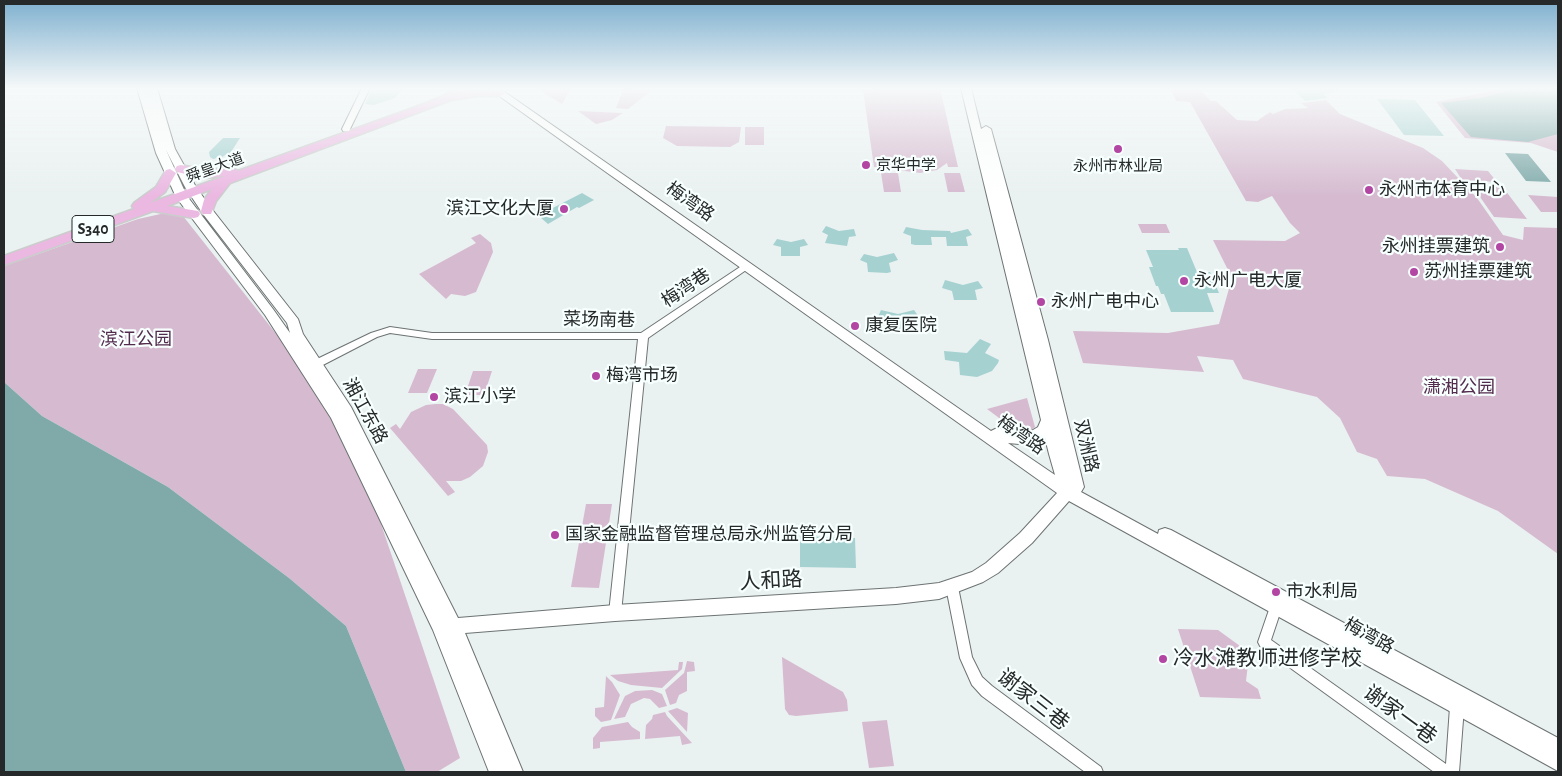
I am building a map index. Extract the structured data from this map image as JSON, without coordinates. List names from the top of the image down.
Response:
{
  "streets": {
    "main road": [
      "舜皇大道",
      "梅湾路",
      "S340",
      "湘江东路",
      "双洲路",
      "人和路"
    ],
    "street": [
      "梅湾巷",
      "菜场南巷",
      "谢家三巷",
      "谢家一巷"
    ]
  },
  "crossings": [
    ["舜皇大道", "湘江东路"],
    ["梅湾路", "梅湾巷"],
    ["梅湾路", "双洲路"],
    ["梅湾路", "人和路"],
    ["梅湾路", "谢家一巷"],
    ["梅湾巷", "菜场南巷"],
    ["菜场南巷", "湘江东路"],
    ["菜场南巷", "人和路"],
    ["湘江东路", "人和路"],
    ["双洲路", "人和路"],
    ["人和路", "谢家三巷"]
  ],
  "parks": ["滨江公园", "潇湘公园"],
  "places": [
    "永州市林业局",
    "京华中学",
    "永州市体育中心",
    "滨江文化大厦",
    "永州挂票建筑",
    "苏州挂票建筑",
    "永州广电大厦",
    "永州广电中心",
    "康复医院",
    "梅湾市场",
    "滨江小学",
    "国家金融监督管理总局永州监管分局",
    "市水利局",
    "冷水滩教师进修学校"
  ]
}
